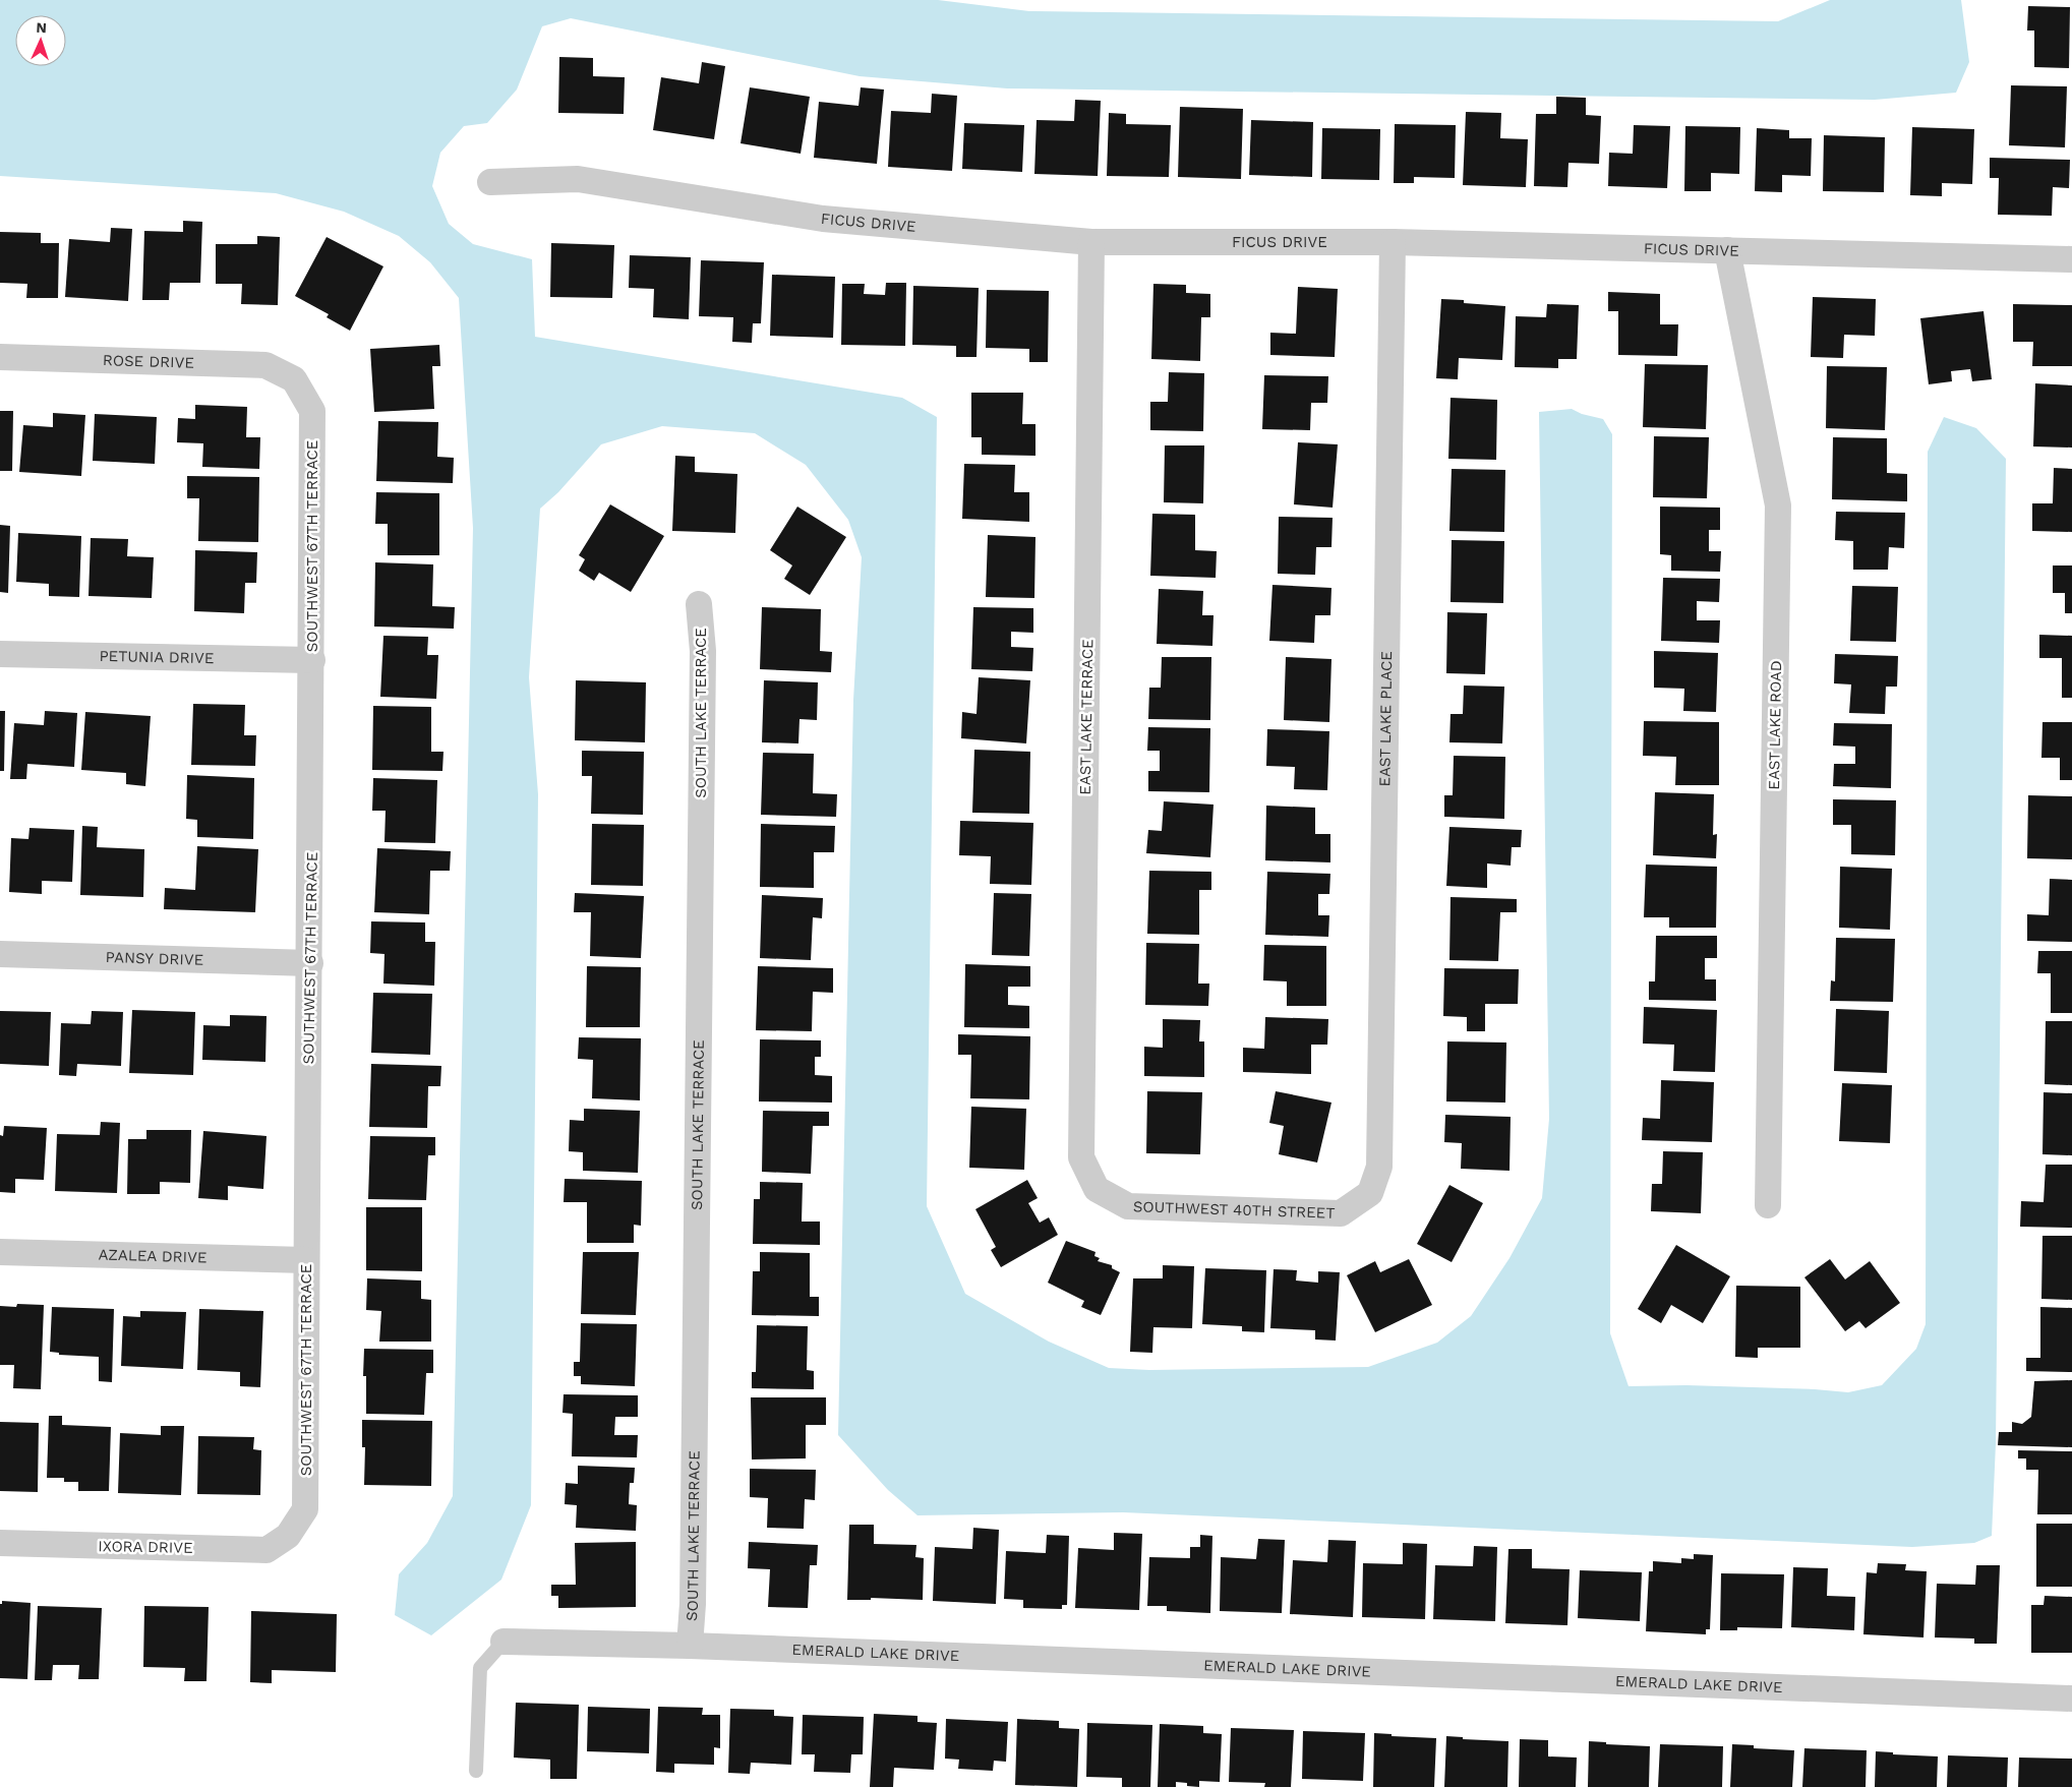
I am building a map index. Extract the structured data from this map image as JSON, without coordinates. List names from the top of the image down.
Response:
{
  "streets": {
    "street": [
      "FICUS DRIVE",
      "ROSE DRIVE",
      "SOUTHWEST 67TH TERRACE",
      "PETUNIA DRIVE",
      "SOUTH LAKE TERRACE",
      "EAST LAKE TERRACE",
      "EAST LAKE PLACE",
      "EAST LAKE ROAD",
      "PANSY DRIVE",
      "SOUTHWEST 40TH STREET",
      "AZALEA DRIVE",
      "IXORA DRIVE",
      "EMERALD LAKE DRIVE"
    ]
  },
  "crossings": [
    ["FICUS DRIVE", "EAST LAKE TERRACE"],
    ["FICUS DRIVE", "EAST LAKE PLACE"],
    ["FICUS DRIVE", "EAST LAKE ROAD"],
    ["ROSE DRIVE", "SOUTHWEST 67TH TERRACE"],
    ["SOUTHWEST 67TH TERRACE", "PETUNIA DRIVE"],
    ["SOUTHWEST 67TH TERRACE", "PANSY DRIVE"],
    ["SOUTHWEST 67TH TERRACE", "AZALEA DRIVE"],
    ["SOUTHWEST 67TH TERRACE", "IXORA DRIVE"],
    ["SOUTH LAKE TERRACE", "EMERALD LAKE DRIVE"],
    ["EAST LAKE TERRACE", "SOUTHWEST 40TH STREET"],
    ["EAST LAKE PLACE", "SOUTHWEST 40TH STREET"]
  ],
  "north": "top"
}
